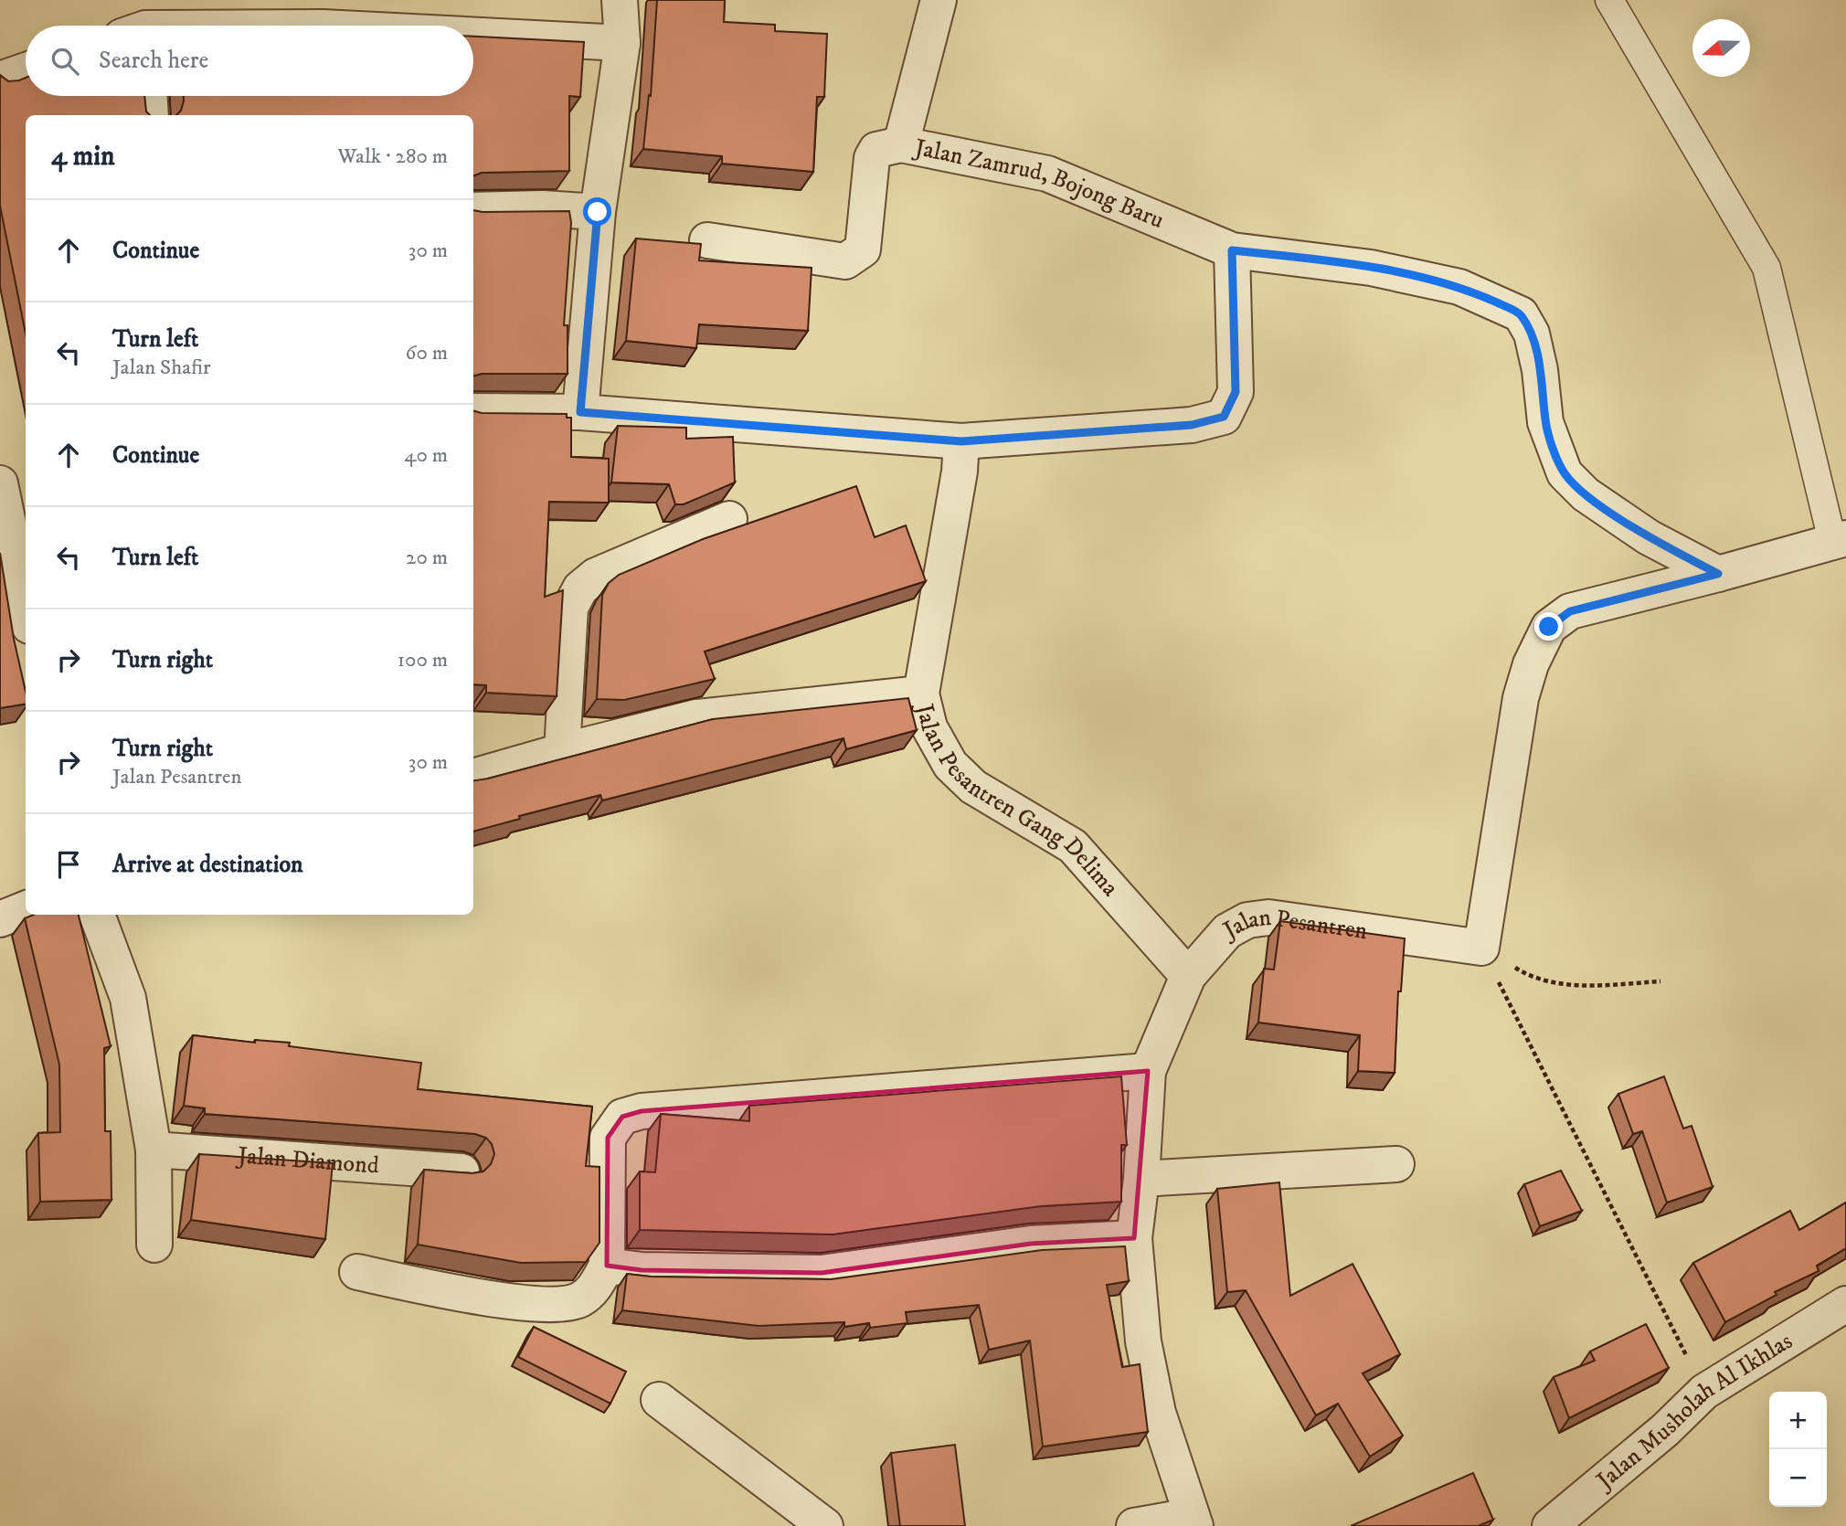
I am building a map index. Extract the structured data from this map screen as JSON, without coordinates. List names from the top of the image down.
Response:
{
  "streets": {
    "street": [
      "Jalan Zamrud, Bojong Baru",
      "Jalan Pesantren Gang Delima",
      "Jalan Pesantren",
      "Jalan Diamond",
      "Jalan Musholah Al Ikhlas"
    ]
  },
  "crossings": [
    ["Jalan Pesantren Gang Delima", "Jalan Pesantren"]
  ],
  "north": "left",
  "page": {
    "search": "Search here",
    "heading": ["4 min", "Walk · 280 m"],
    "list": [
      ["Continue", "30 m"],
      ["Turn left", "Jalan Shafir", "60 m"],
      ["Continue", "40 m"],
      ["Turn left", "20 m"],
      ["Turn right", "100 m"],
      ["Turn right", "Jalan Pesantren", "30 m"],
      "Arrive at destination"
    ],
    "map_buttons": ["+", "−"]
  }
}
